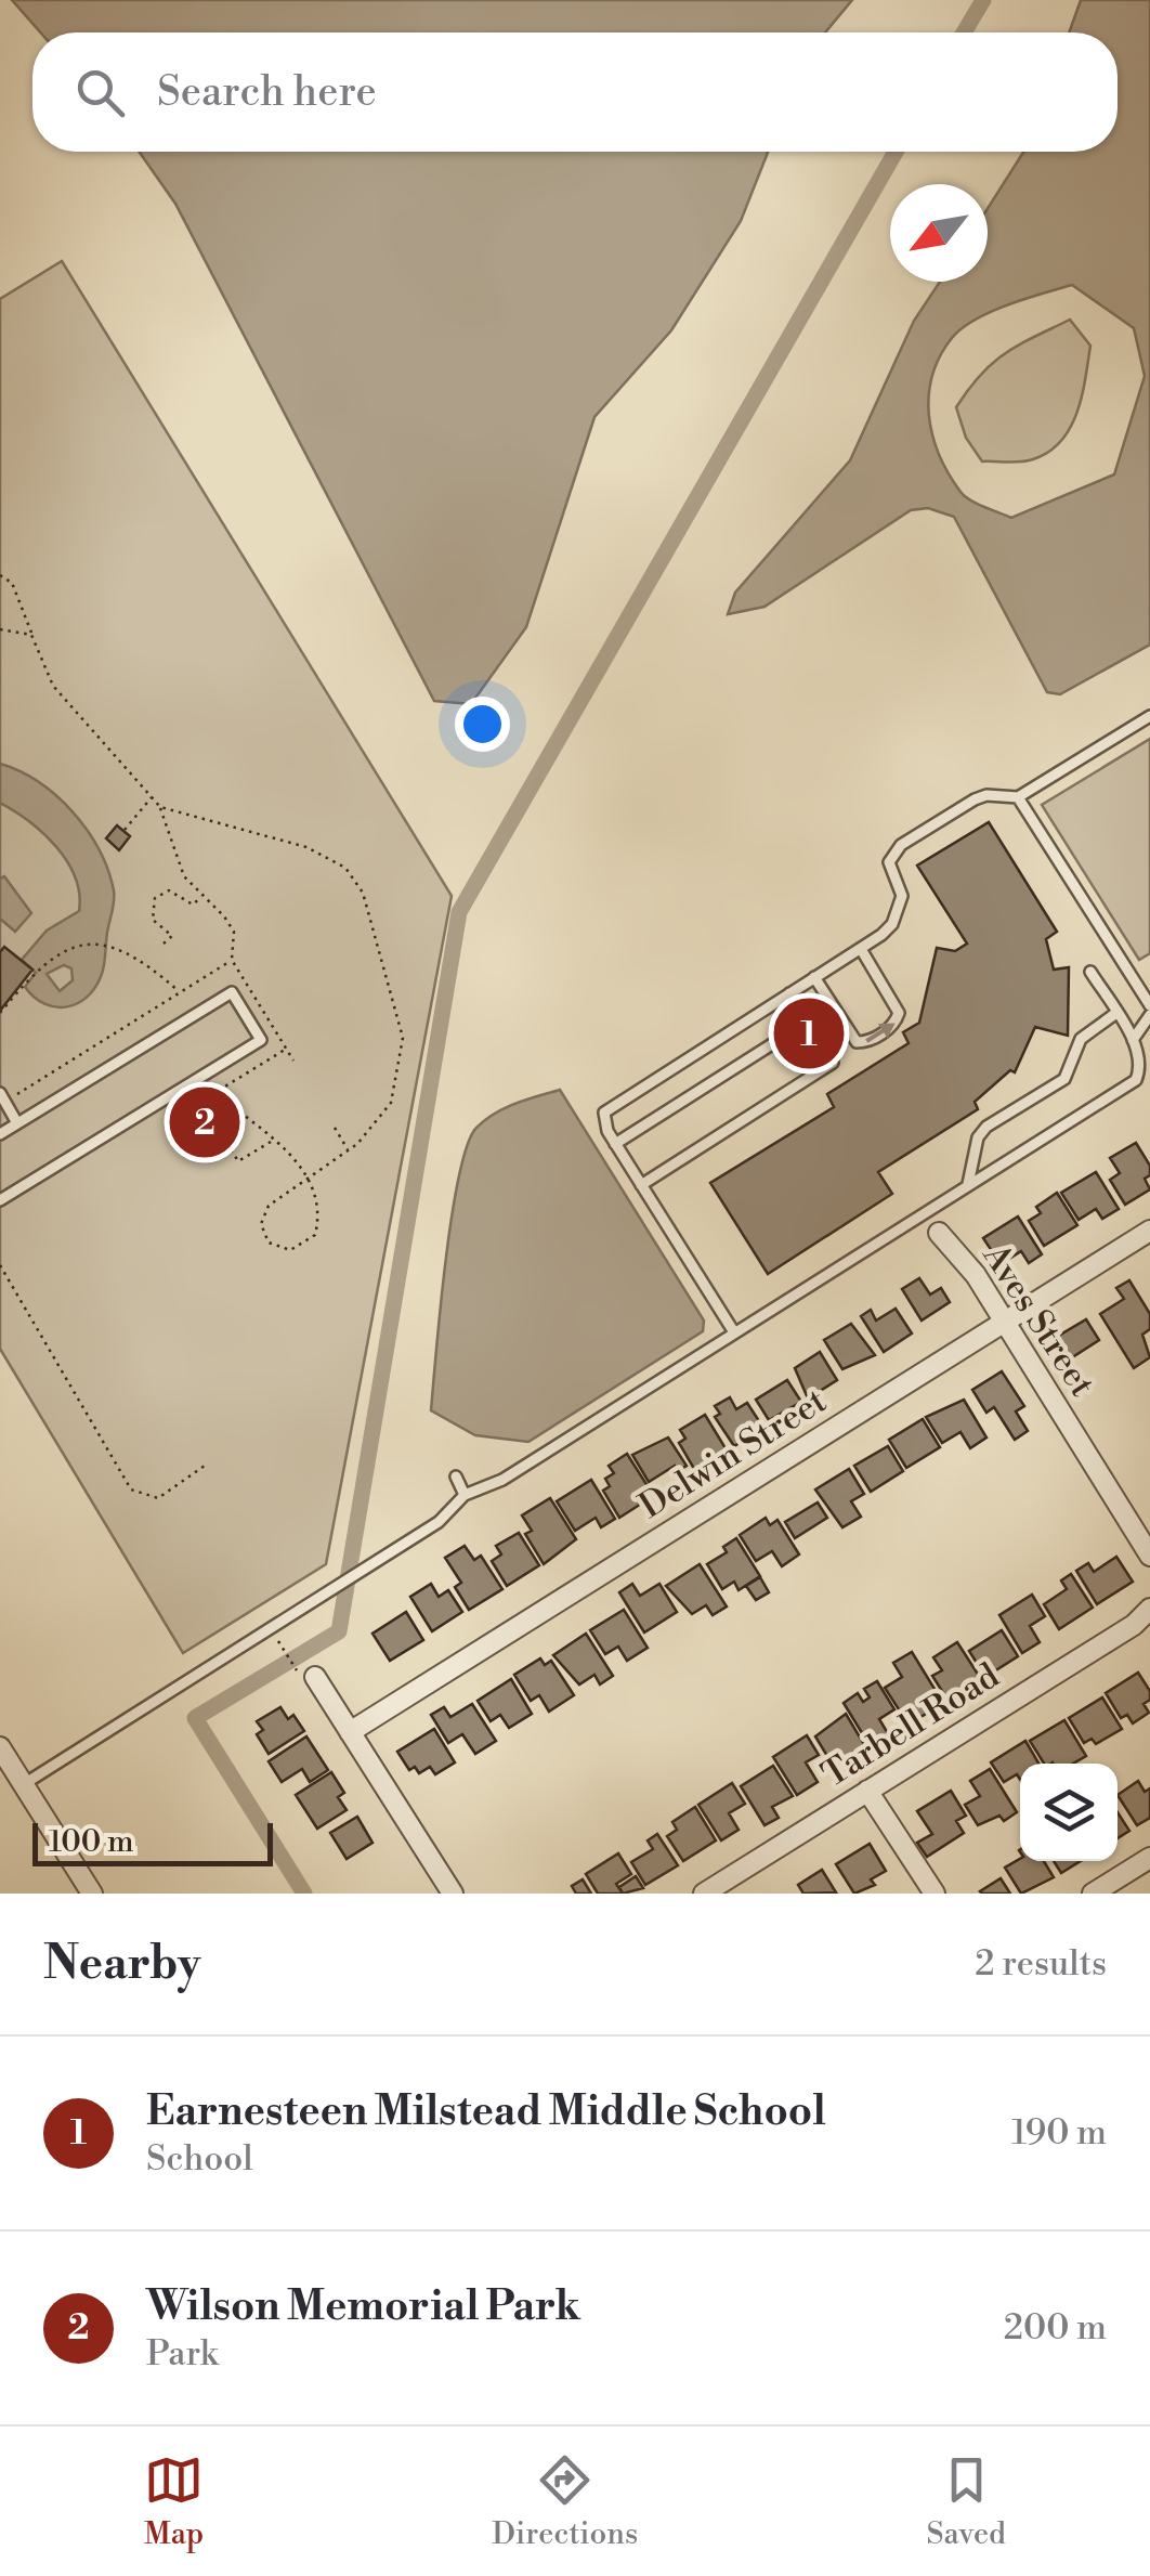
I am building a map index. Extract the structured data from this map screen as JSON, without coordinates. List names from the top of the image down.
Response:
{
  "streets": {
    "street": ["Aves Street", "Delwin Street", "Tarbell Road"]
  },
  "crossings": [
    ["Aves Street", "Delwin Street"]
  ],
  "scale_bar": "100 m",
  "north": "bottom left",
  "page": {
    "search": "Search here",
    "pins": ["1", "2"],
    "scale": "100 m",
    "heading": ["Nearby", "2 results"],
    "list": [
      {
        "mark": "1",
        "name": "Earnesteen Milstead Middle School",
        "note": "School",
        "value": "190 m"
      },
      {
        "mark": "2",
        "name": "Wilson Memorial Park",
        "note": "Park",
        "value": "200 m"
      }
    ],
    "nav": ["Map", "Directions", "Saved"]
  }
}
